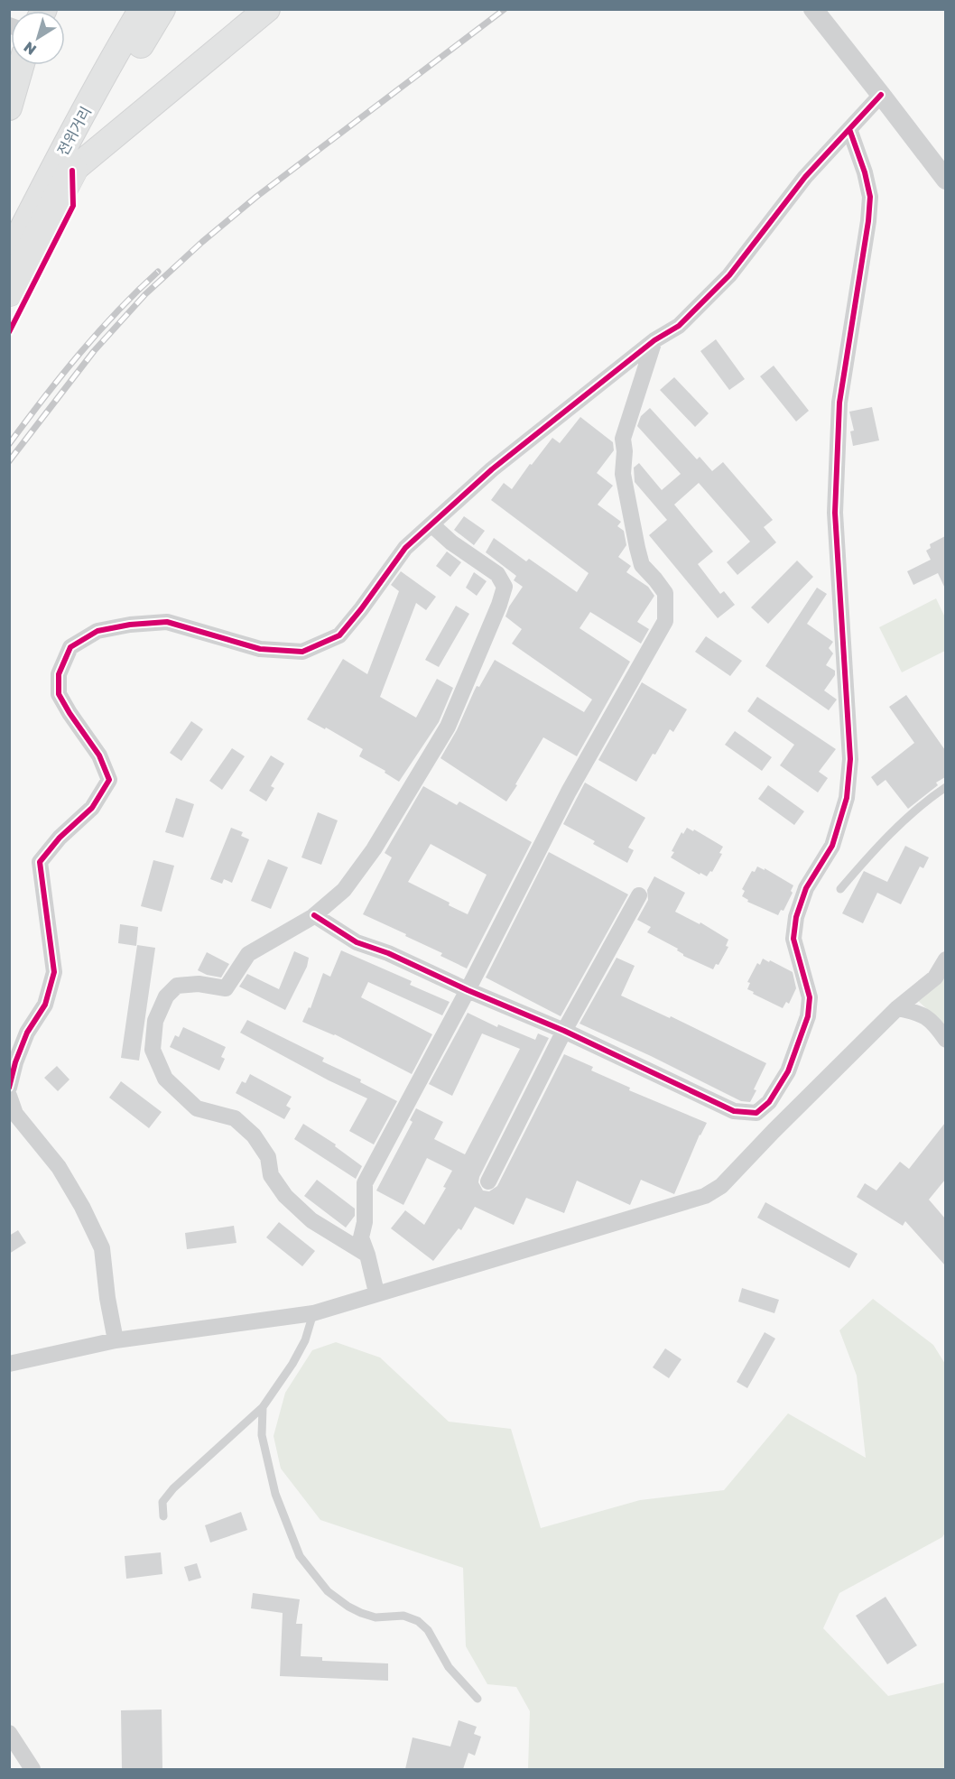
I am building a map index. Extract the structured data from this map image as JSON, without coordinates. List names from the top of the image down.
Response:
{
  "streets": {
    "main road": ["전위거리"]
  },
  "north": "bottom left"
}
